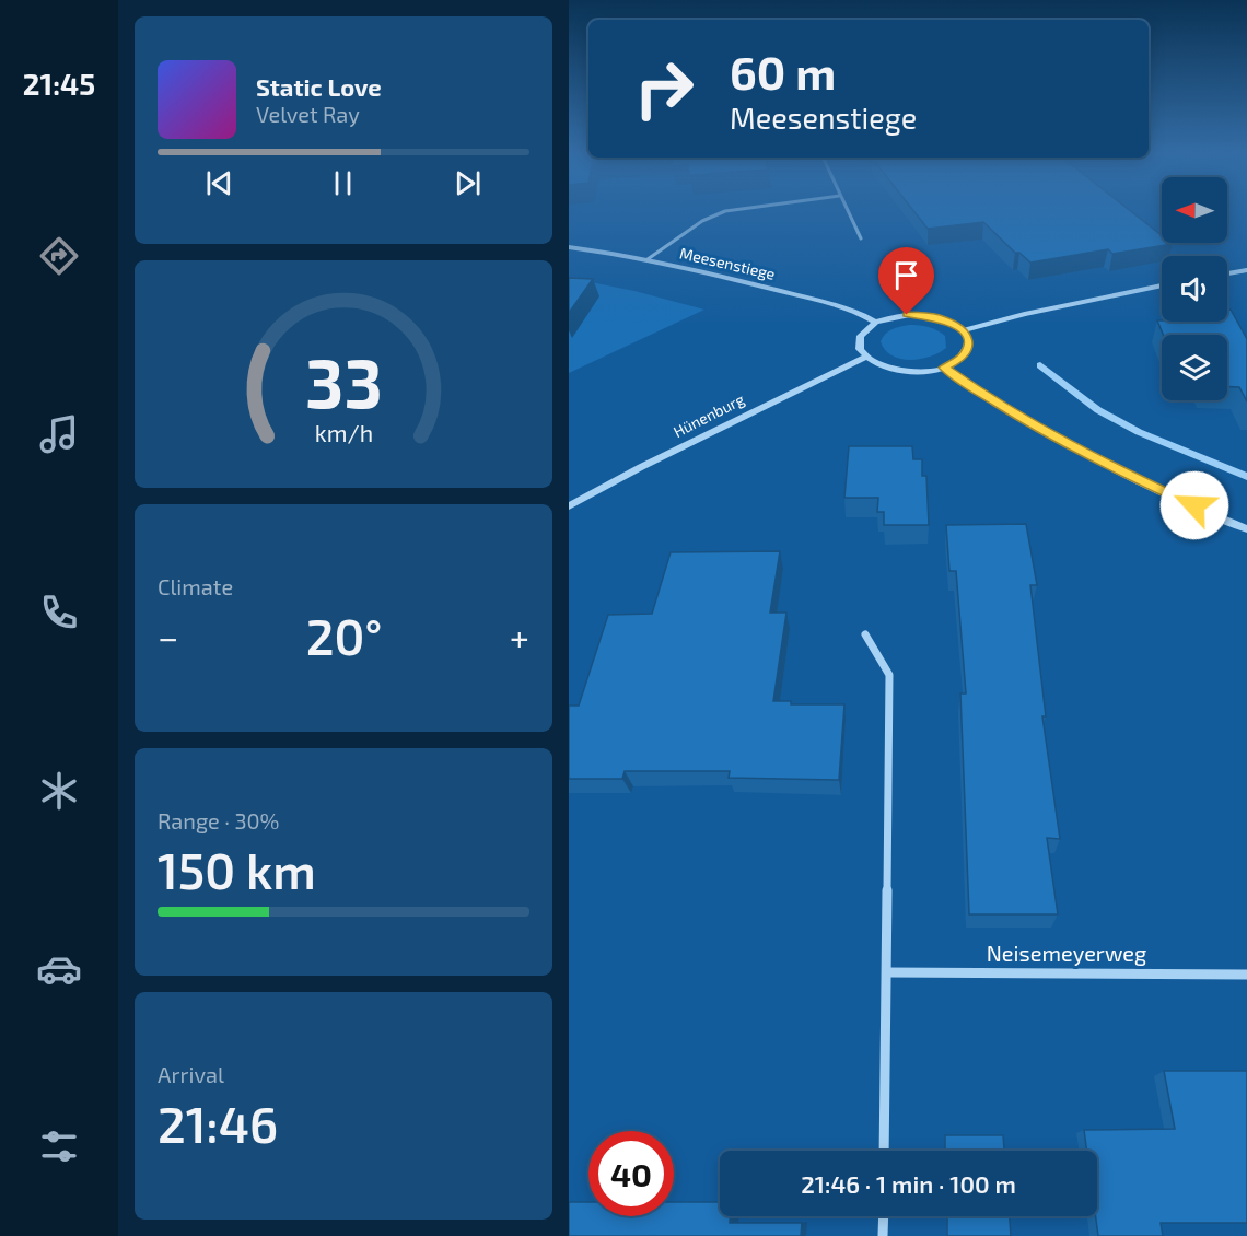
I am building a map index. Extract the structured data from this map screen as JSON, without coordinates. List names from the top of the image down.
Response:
{
  "streets": {
    "street": ["Meesenstiege", "Hünenburg", "Neisemeyerweg"]
  },
  "north": "left",
  "page": {
    "tabs": "21:45",
    "turn": ["60 m", "Meesenstiege"],
    "song": ["Static Love", "Velvet Ray"],
    "tile": [
      "Climate",
      ["Range · 30%", "150 km"],
      ["Arrival", "21:46"]
    ],
    "heat": ["−", "20°", "+"],
    "limit": "40",
    "trip": "21:46 · 1 min · 100 m",
    "gauge": ["33", "km/h"]
  }
}
